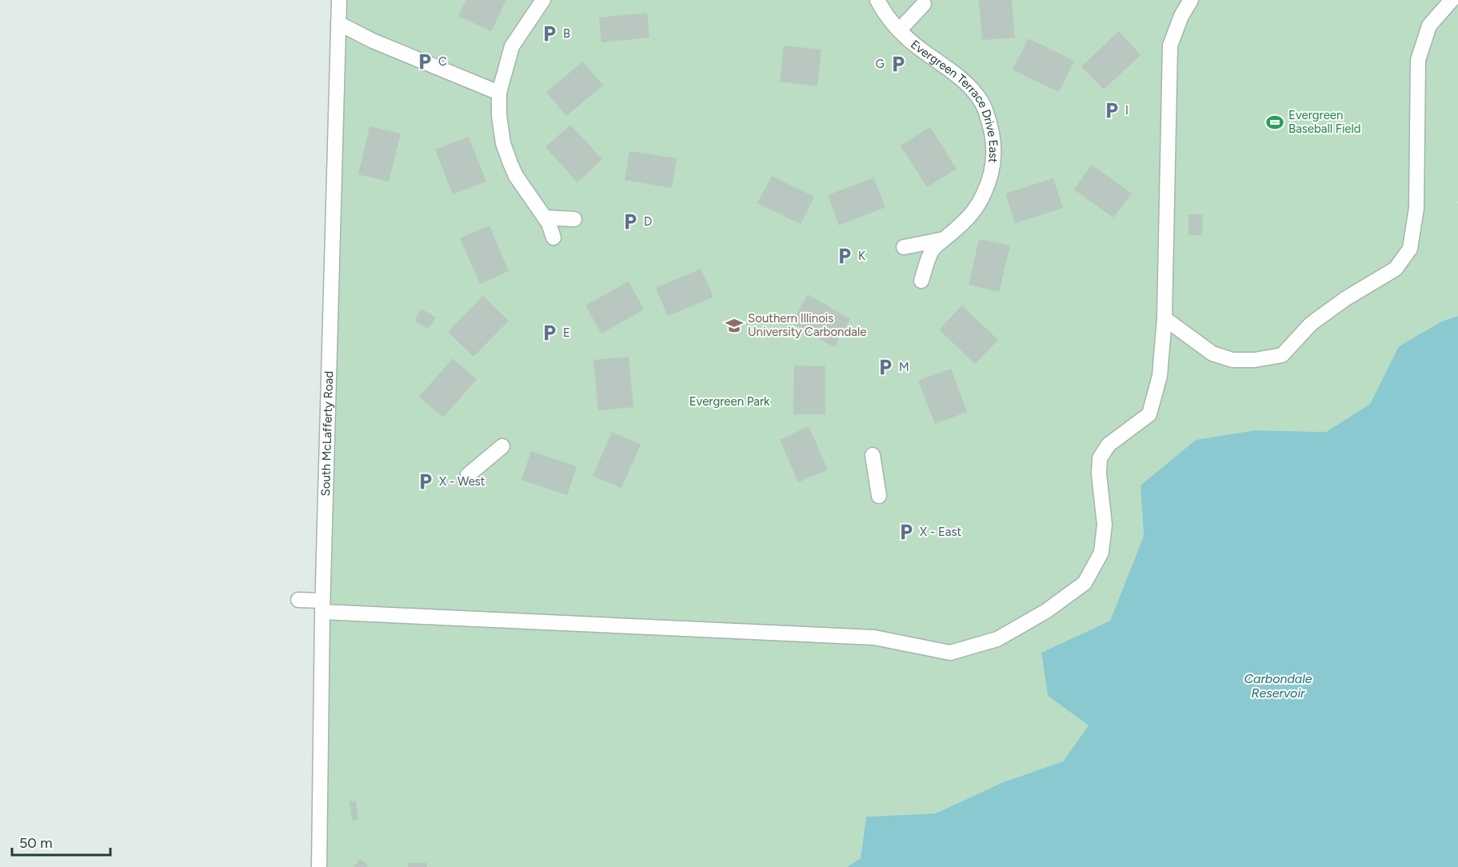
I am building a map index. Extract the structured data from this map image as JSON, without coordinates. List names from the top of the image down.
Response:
{
  "streets": {
    "street": ["Evergreen Terrace Drive East", "South McLafferty Road"]
  },
  "water": ["Carbondale Reservoir"],
  "parks": ["Evergreen Park"],
  "places": {
    "parking": [
      "B",
      "C",
      "G",
      "I",
      "D",
      "K",
      "E",
      "M",
      "X - West",
      "X - East"
    ],
    "sports": ["Evergreen Baseball Field"],
    "school or university": ["Southern Illinois University Carbondale"]
  },
  "scale_bar": "50 m"
}
